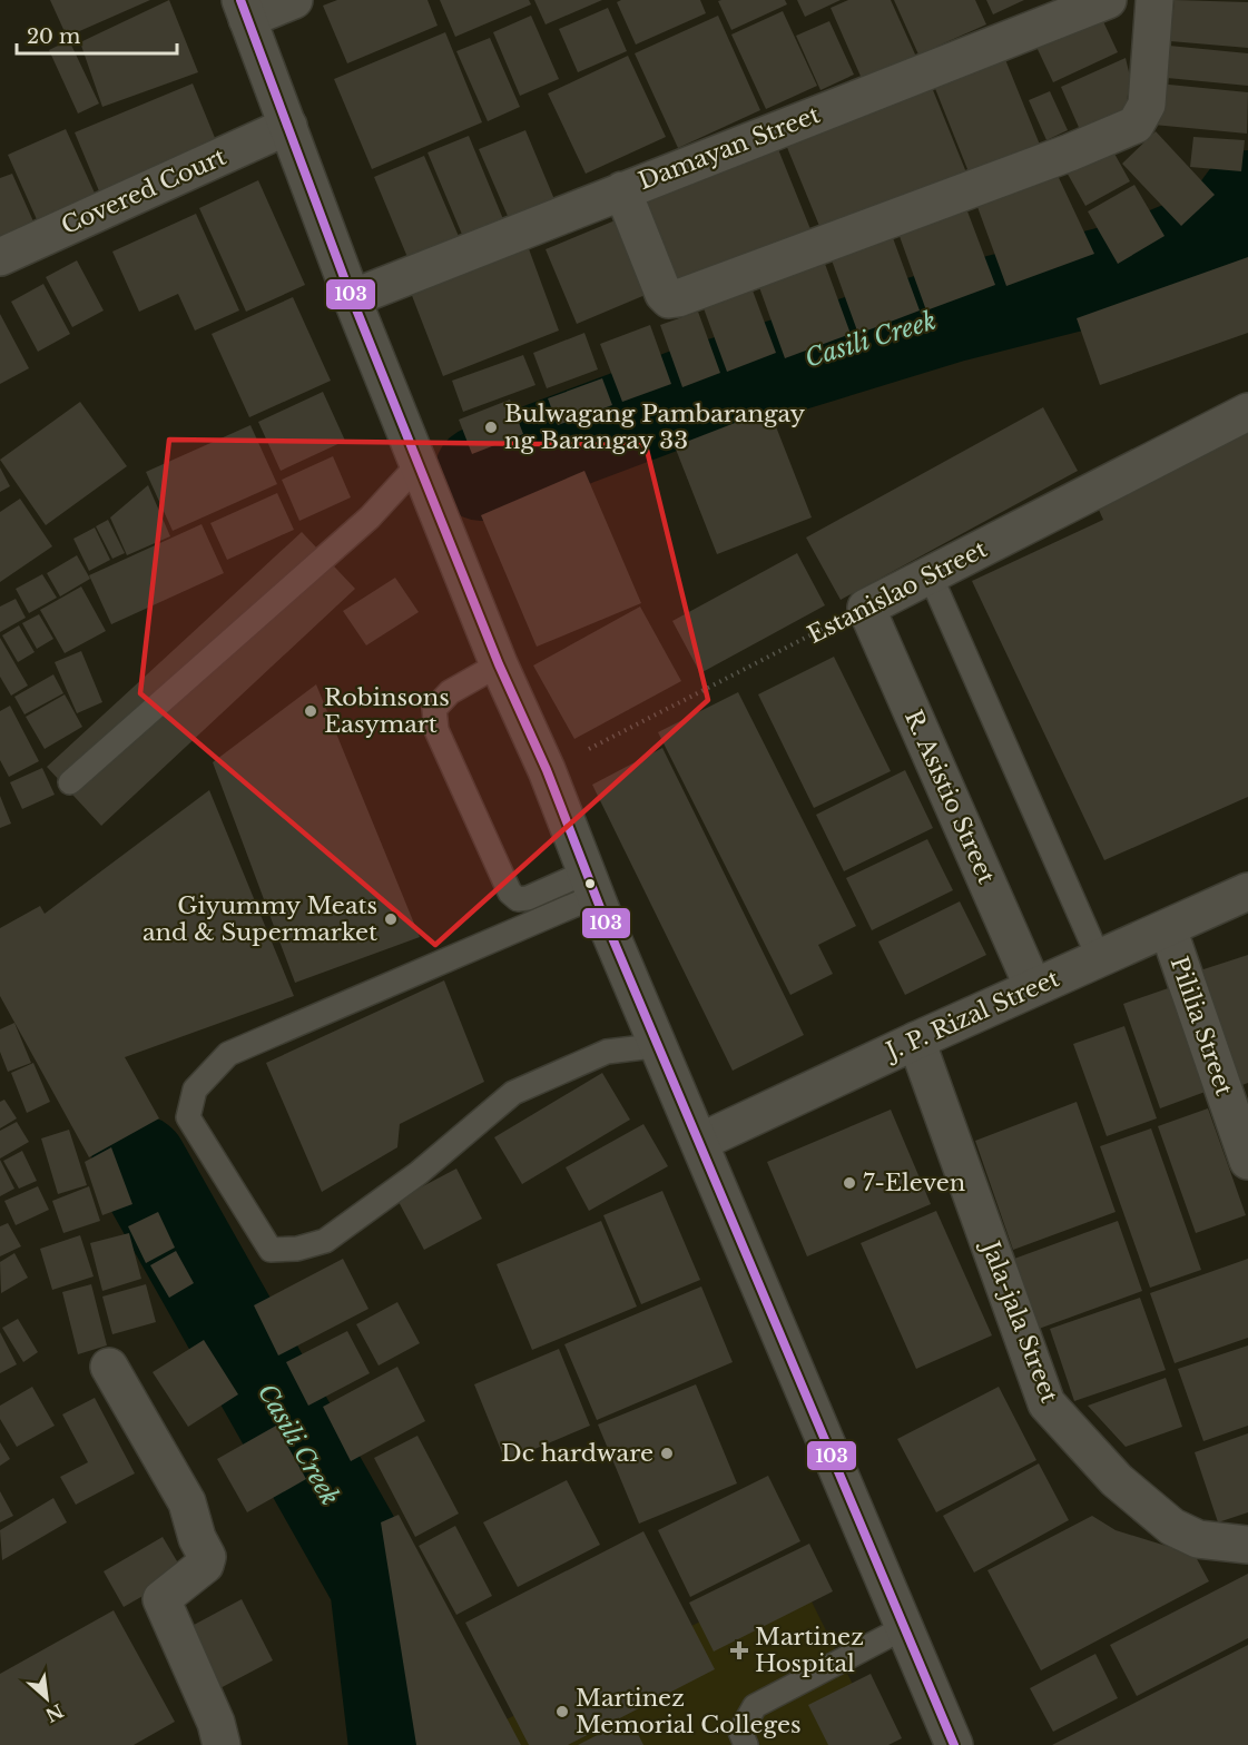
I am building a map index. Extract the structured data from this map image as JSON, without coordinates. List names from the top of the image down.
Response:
{
  "streets": {
    "street": [
      "Damayan Street",
      "Covered Court",
      "Estanislao Street",
      "R. Asistio Street",
      "J. P. Rizal Street",
      "Pililia Street",
      "Jala-jala Street"
    ]
  },
  "crossings": [
    ["Estanislao Street", "R. Asistio Street"],
    ["R. Asistio Street", "J. P. Rizal Street"],
    ["J. P. Rizal Street", "Pililia Street"],
    ["J. P. Rizal Street", "Jala-jala Street"]
  ],
  "water": ["Casili Creek"],
  "places": {
    "other": [
      "Bulwagang Pambarangay ng Barangay 33",
      "Robinsons Easymart",
      "Giyummy Meats and & Supermarket",
      "7-Eleven",
      "Dc hardware",
      "Martinez Memorial Colleges"
    ],
    "health": ["Martinez Hospital"]
  },
  "lines": ["transit line 103"],
  "scale_bar": "20 m",
  "north": "bottom right"
}
